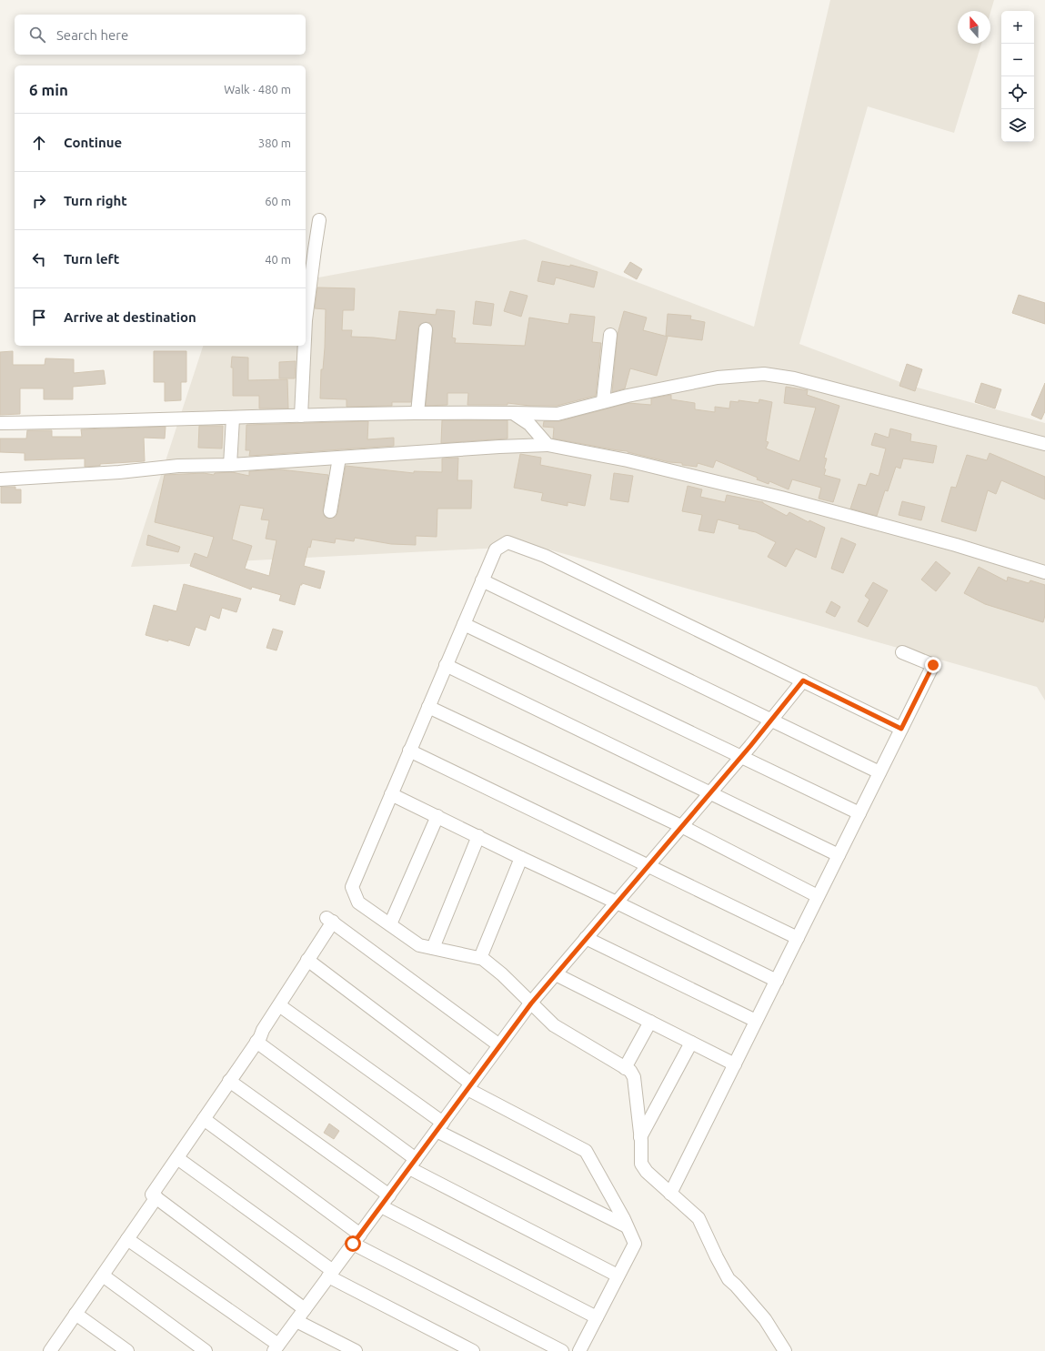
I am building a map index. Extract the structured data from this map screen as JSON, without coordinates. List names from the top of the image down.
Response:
{
  "north": "top",
  "page": {
    "map_buttons": ["+", "−"],
    "search": "Search here",
    "heading": ["6 min", "Walk · 480 m"],
    "list": [
      ["Continue", "380 m"],
      ["Turn right", "60 m"],
      ["Turn left", "40 m"],
      "Arrive at destination"
    ]
  }
}
